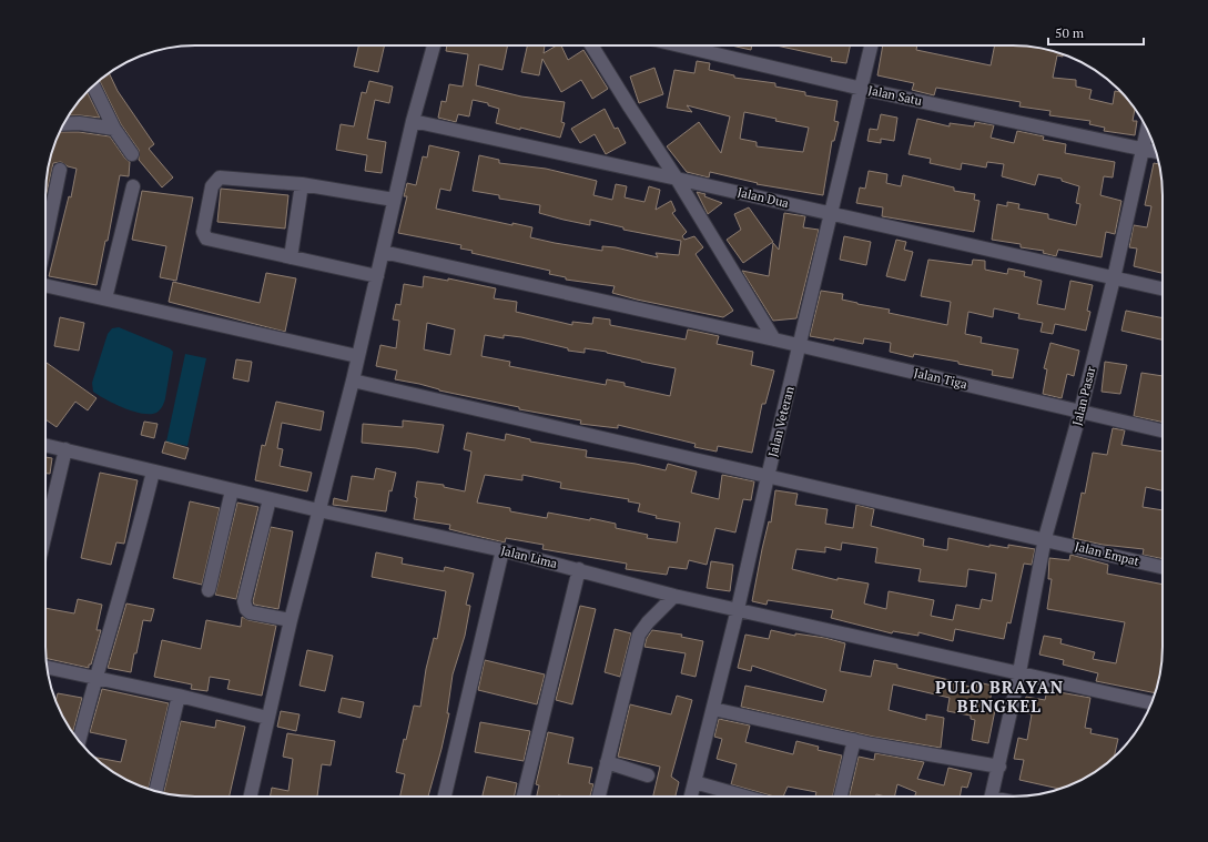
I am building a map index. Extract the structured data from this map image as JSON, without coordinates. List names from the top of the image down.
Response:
{
  "streets": {
    "street": [
      "Jalan Satu",
      "Jalan Dua",
      "Jalan Tiga",
      "Jalan Pasar",
      "Jalan Veteran",
      "Jalan Empat",
      "Jalan Lima"
    ]
  },
  "crossings": [
    ["Jalan Satu", "Jalan Pasar"],
    ["Jalan Satu", "Jalan Veteran"],
    ["Jalan Dua", "Jalan Pasar"],
    ["Jalan Dua", "Jalan Veteran"],
    ["Jalan Tiga", "Jalan Pasar"],
    ["Jalan Tiga", "Jalan Veteran"],
    ["Jalan Pasar", "Jalan Empat"],
    ["Jalan Pasar", "Jalan Lima"],
    ["Jalan Veteran", "Jalan Empat"],
    ["Jalan Veteran", "Jalan Lima"]
  ],
  "districts": ["PULO BRAYAN BENGKEL"],
  "scale_bar": "50 m"
}
